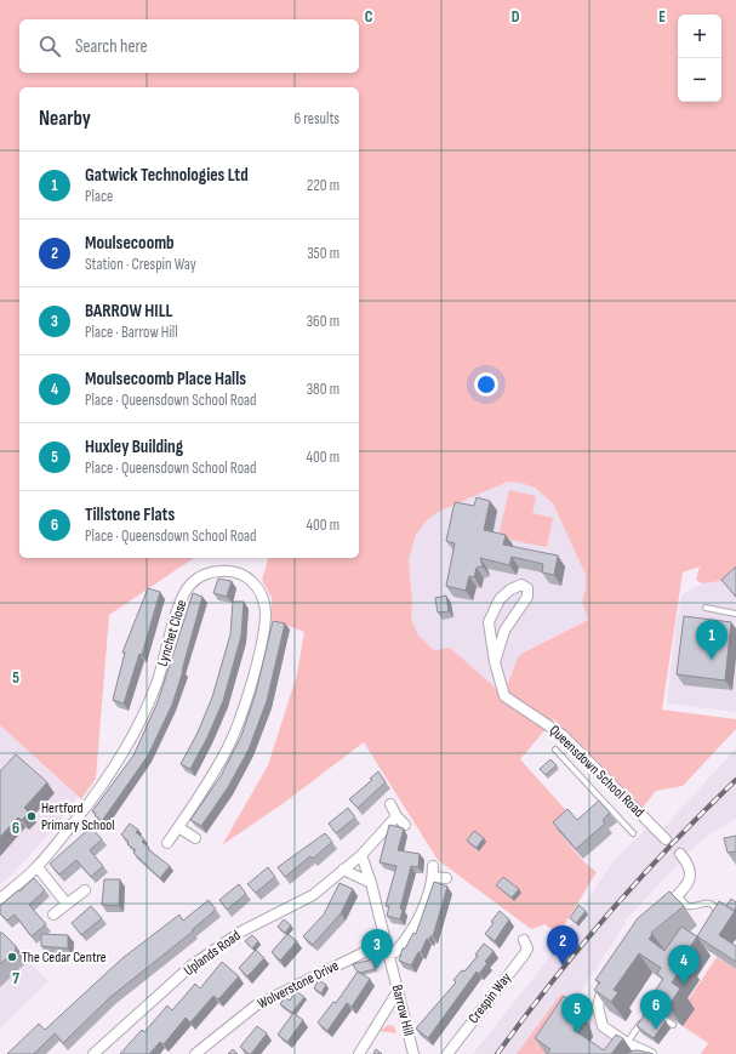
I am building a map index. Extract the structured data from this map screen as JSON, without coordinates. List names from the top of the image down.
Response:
{
  "streets": {
    "street": [
      "Lynchet Close",
      "Queensdown School Road",
      "Uplands Road",
      "Wolverstone Drive",
      "Crespin Way",
      "Barrow Hill"
    ]
  },
  "crossings": [
    ["Uplands Road", "Barrow Hill"],
    ["Wolverstone Drive", "Barrow Hill"]
  ],
  "places": ["Hertford Primary School", "The Cedar Centre"],
  "page": {
    "map_buttons": ["+", "−"],
    "search": "Search here",
    "heading": ["Nearby", "6 results"],
    "list": [
      {
        "mark": "1",
        "name": "Gatwick Technologies Ltd",
        "note": "Place",
        "value": "220 m"
      },
      {
        "mark": "2",
        "name": "Moulsecoomb",
        "note": "Station · Crespin Way",
        "value": "350 m"
      },
      {
        "mark": "3",
        "name": "BARROW HILL",
        "note": "Place · Barrow Hill",
        "value": "360 m"
      },
      {
        "mark": "4",
        "name": "Moulsecoomb Place Halls",
        "note": "Place · Queensdown School Road",
        "value": "380 m"
      },
      {
        "mark": "5",
        "name": "Huxley Building",
        "note": "Place · Queensdown School Road",
        "value": "400 m"
      },
      {
        "mark": "6",
        "name": "Tillstone Flats",
        "note": "Place · Queensdown School Road",
        "value": "400 m"
      }
    ],
    "pins": [
      "1",
      "2",
      "3",
      "4",
      "6",
      "5"
    ]
  },
  "grid": {
    "columns": ["C", "D", "E"],
    "rows": ["5", "6", "7"]
  }
}
